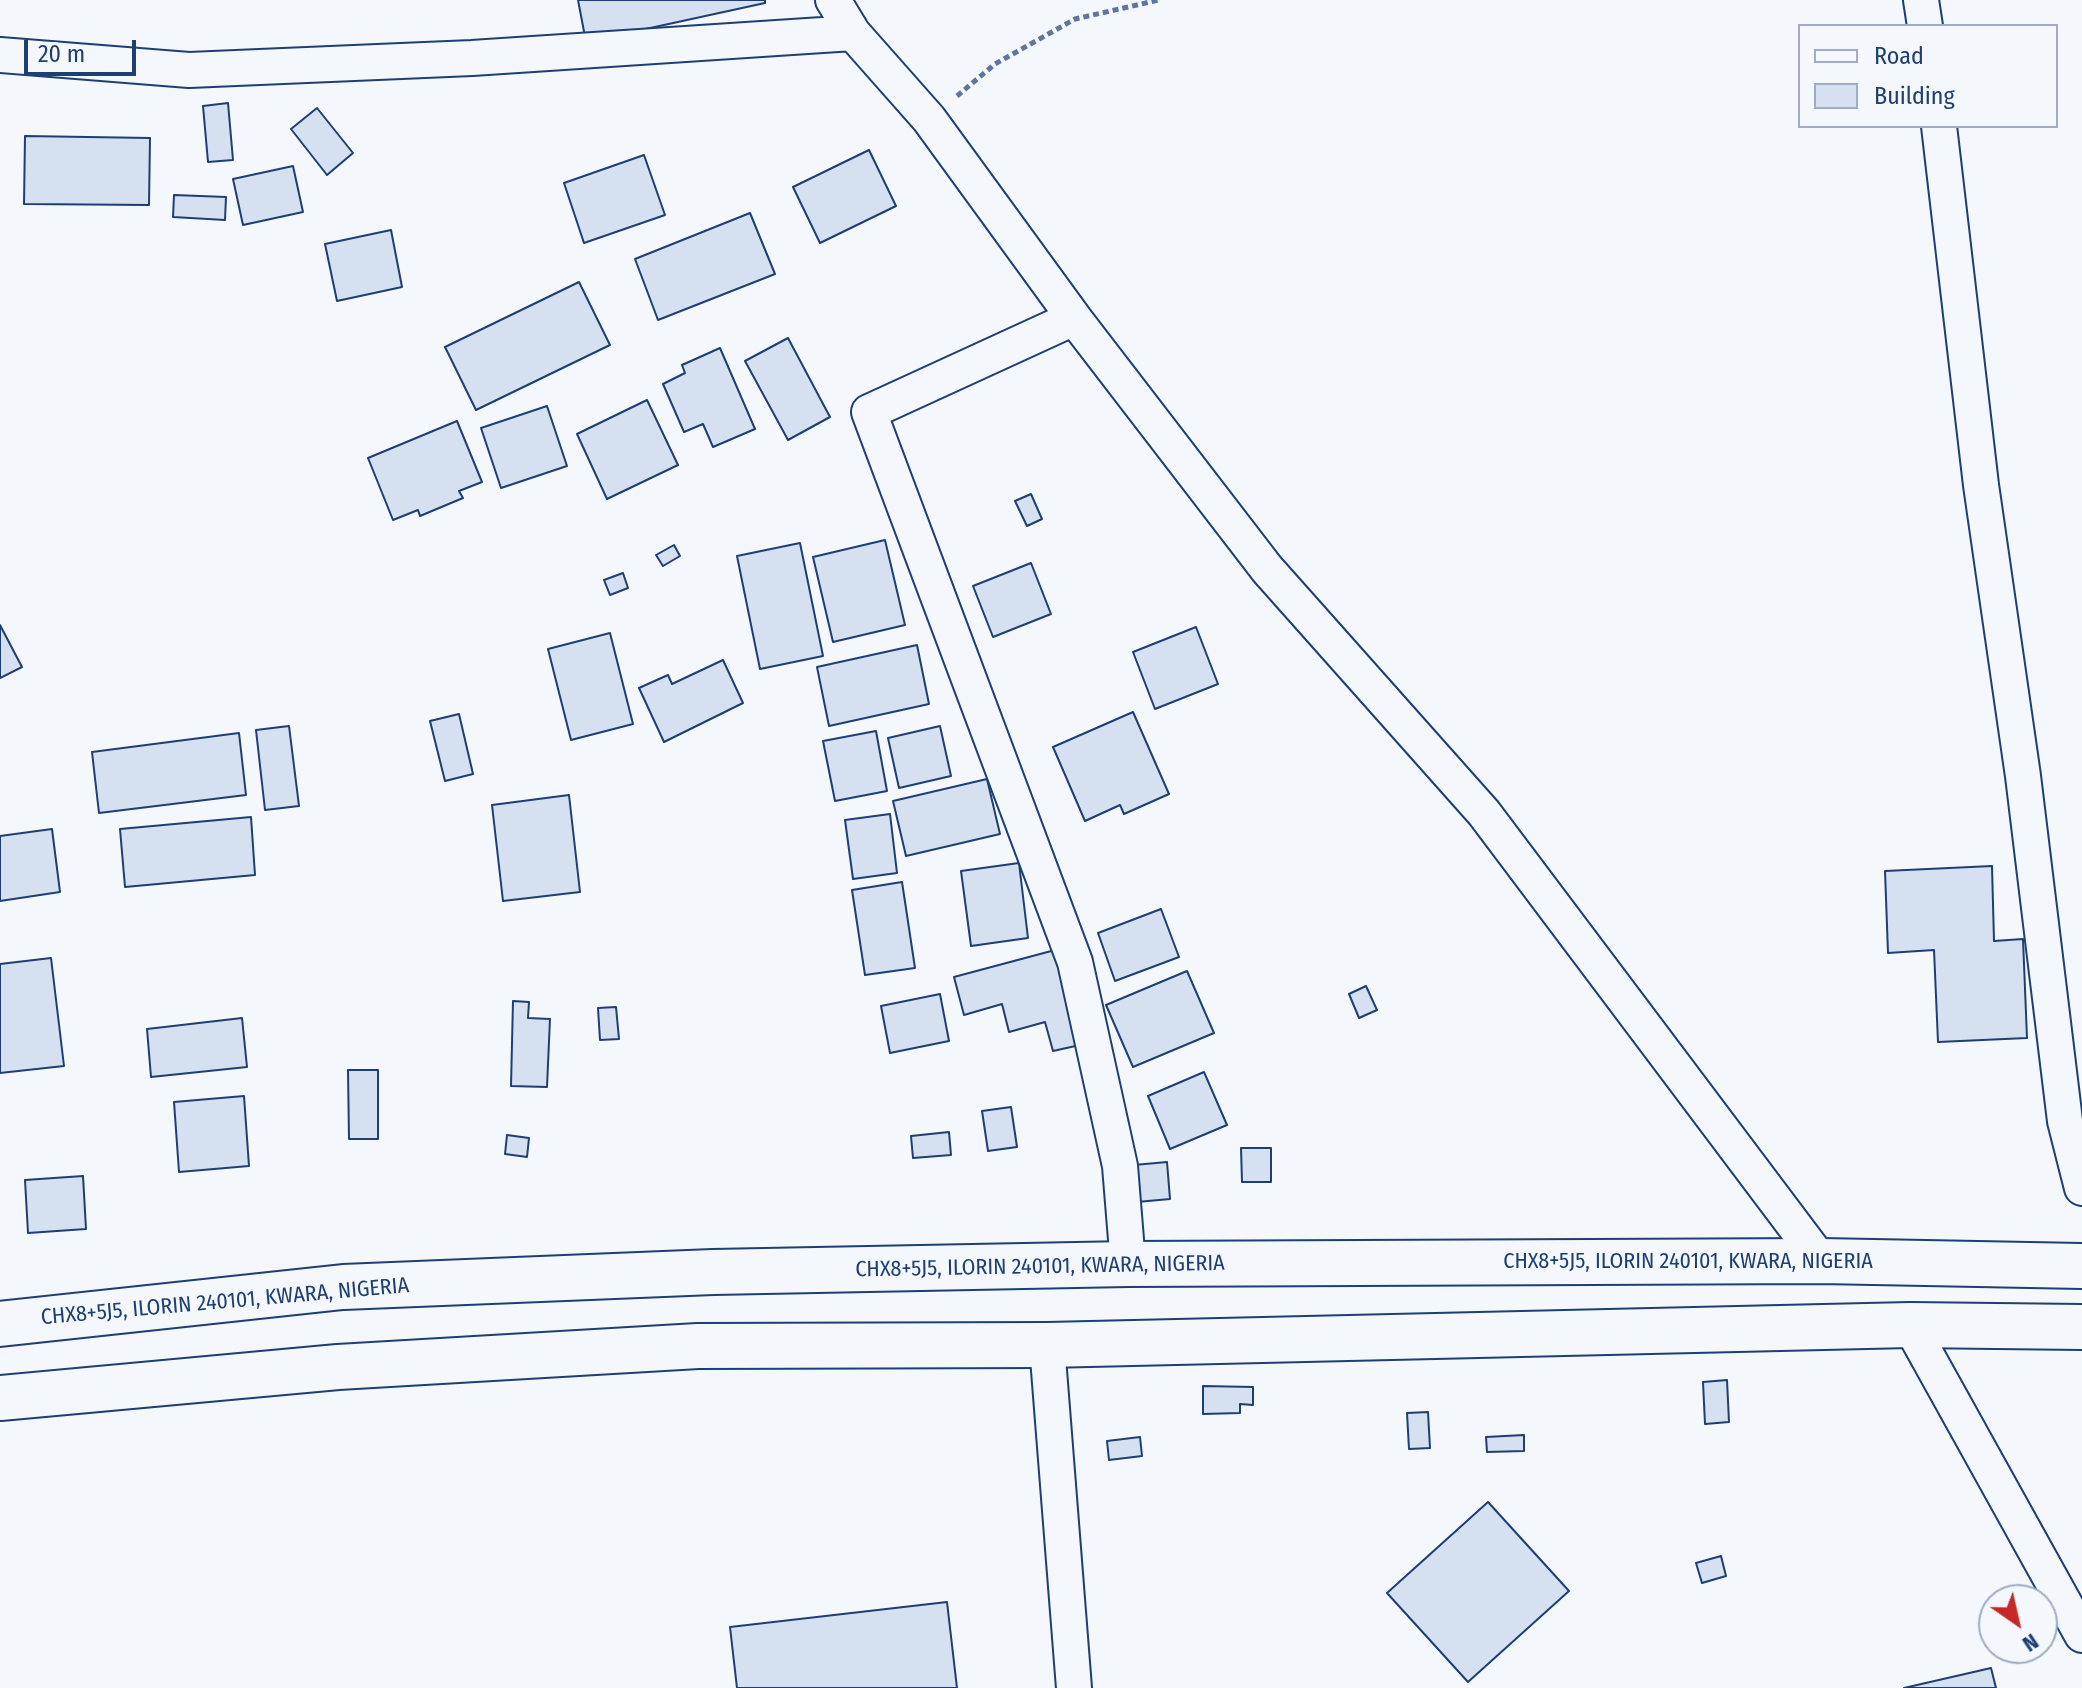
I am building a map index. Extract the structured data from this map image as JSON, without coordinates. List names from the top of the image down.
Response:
{
  "streets": {
    "main road": ["CHX8+5J5, ILORIN 240101, KWARA, NIGERIA"]
  },
  "legend": ["Road", "Building"],
  "scale_bar": "20 m",
  "north": "bottom right"
}
